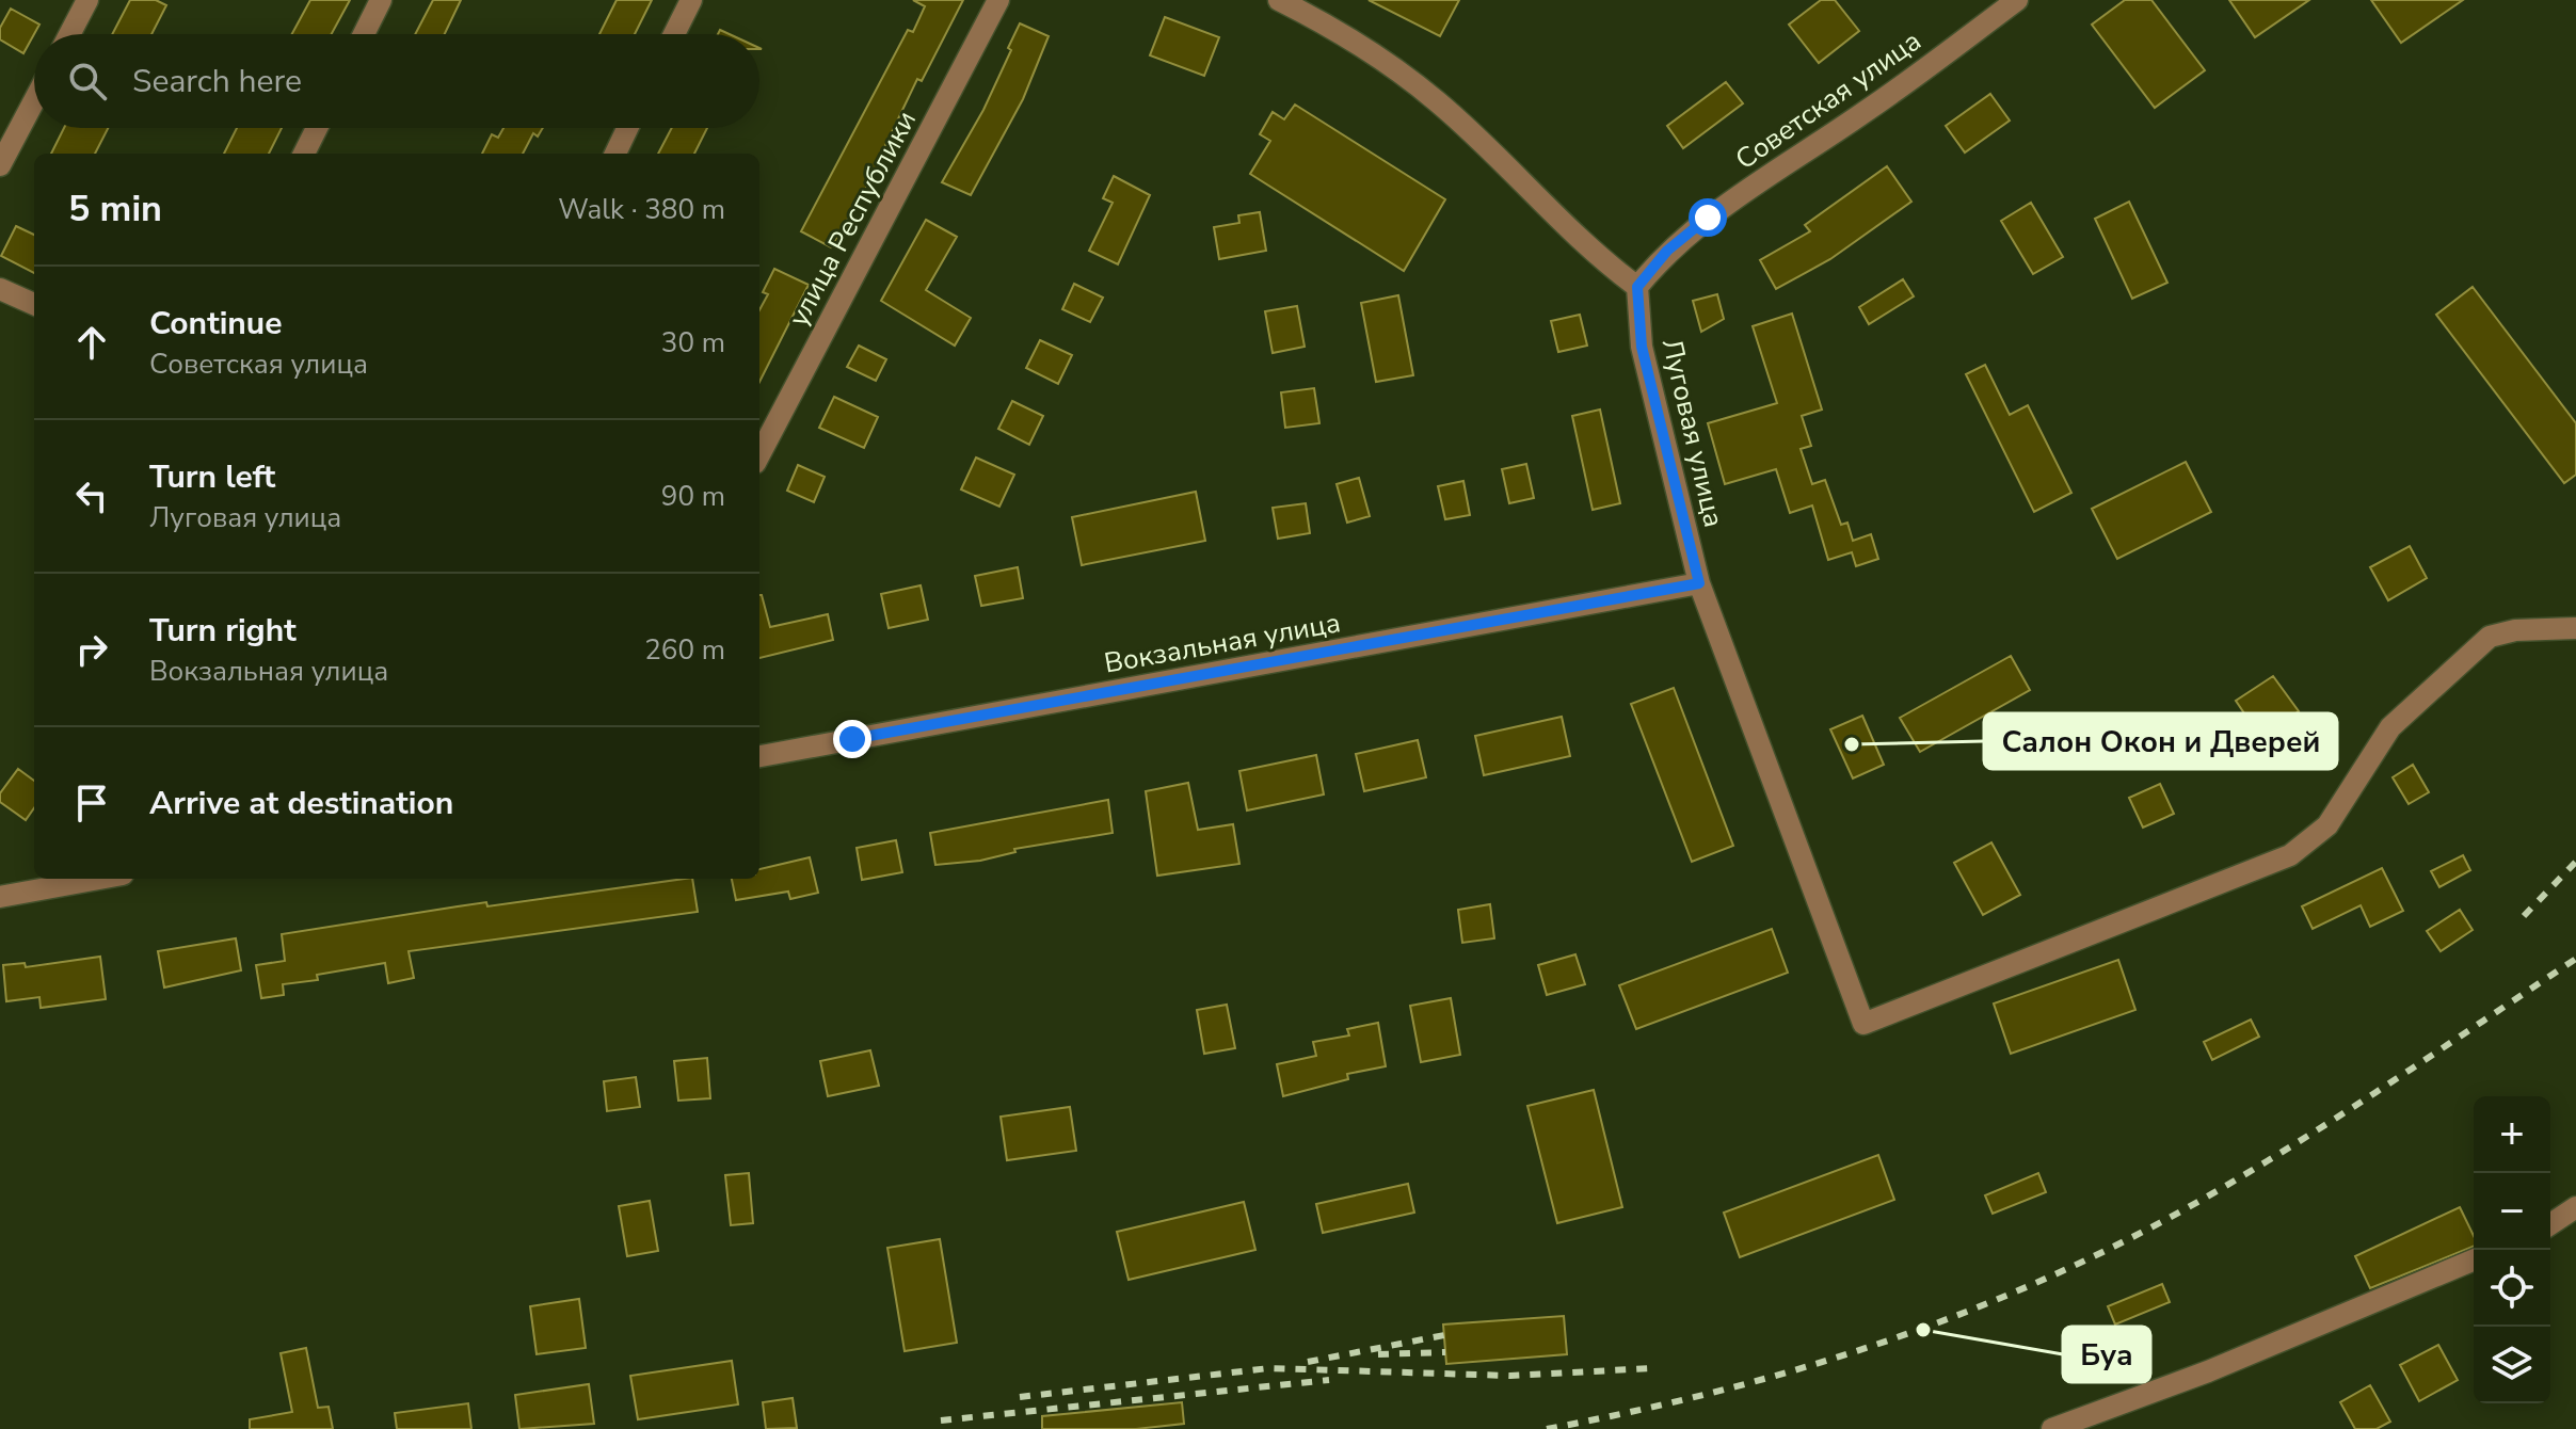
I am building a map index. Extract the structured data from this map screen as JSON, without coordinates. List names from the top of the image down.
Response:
{
  "streets": {
    "street": [
      "Советская улица",
      "улица Республики",
      "Луговая улица",
      "Вокзальная улица"
    ]
  },
  "crossings": [
    ["Советская улица", "Луговая улица"],
    ["Луговая улица", "Вокзальная улица"]
  ],
  "places": ["Салон Окон и Дверей", "Буа"],
  "page": {
    "search": "Search here",
    "heading": ["5 min", "Walk · 380 m"],
    "list": [
      ["Continue", "Советская улица", "30 m"],
      ["Turn left", "Луговая улица", "90 m"],
      ["Turn right", "Вокзальная улица", "260 m"],
      "Arrive at destination"
    ],
    "map_buttons": ["+", "−"]
  }
}
